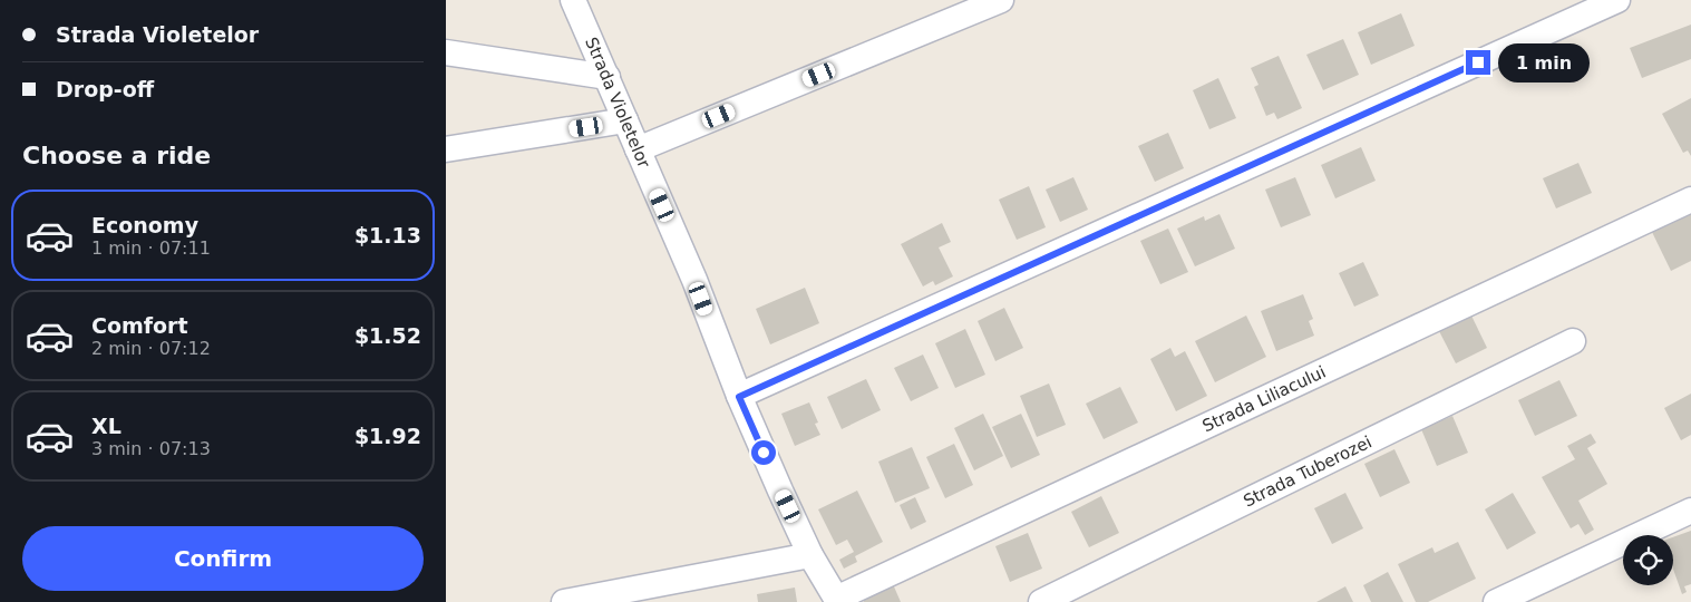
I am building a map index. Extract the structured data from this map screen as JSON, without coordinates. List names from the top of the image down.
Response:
{
  "streets": {
    "street": ["Strada Violetelor", "Strada Liliacului", "Strada Tuberozei"]
  },
  "crossings": [
    ["Strada Violetelor", "Strada Liliacului"]
  ],
  "page": {
    "banner": ["Strada Violetelor", "Drop-off"],
    "bubble": "1 min",
    "heading": "Choose a ride",
    "list": [
      {
        "name": "Economy",
        "note": "1 min · 07:11",
        "value": "$1.13"
      },
      {
        "name": "Comfort",
        "note": "2 min · 07:12",
        "value": "$1.52"
      },
      {
        "name": "XL",
        "note": "3 min · 07:13",
        "value": "$1.92"
      }
    ],
    "buttons": "Confirm"
  }
}
